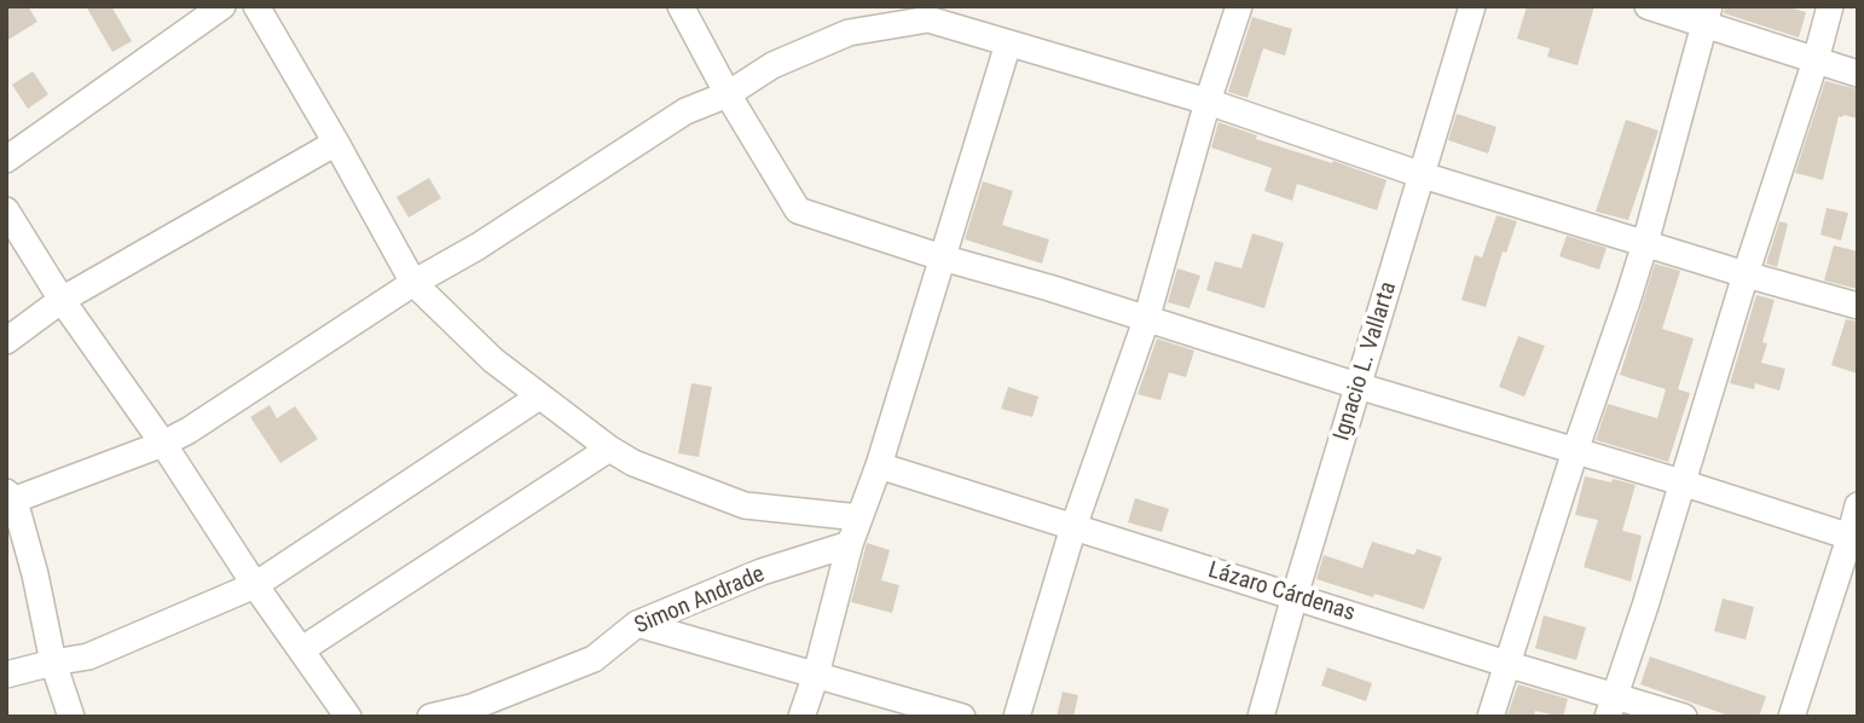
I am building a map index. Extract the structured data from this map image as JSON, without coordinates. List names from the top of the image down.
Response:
{
  "streets": {
    "street": ["Ignacio L. Vallarta", "Lázaro Cárdenas", "Simon Andrade"]
  },
  "crossings": [
    ["Ignacio L. Vallarta", "Lázaro Cárdenas"]
  ]
}
